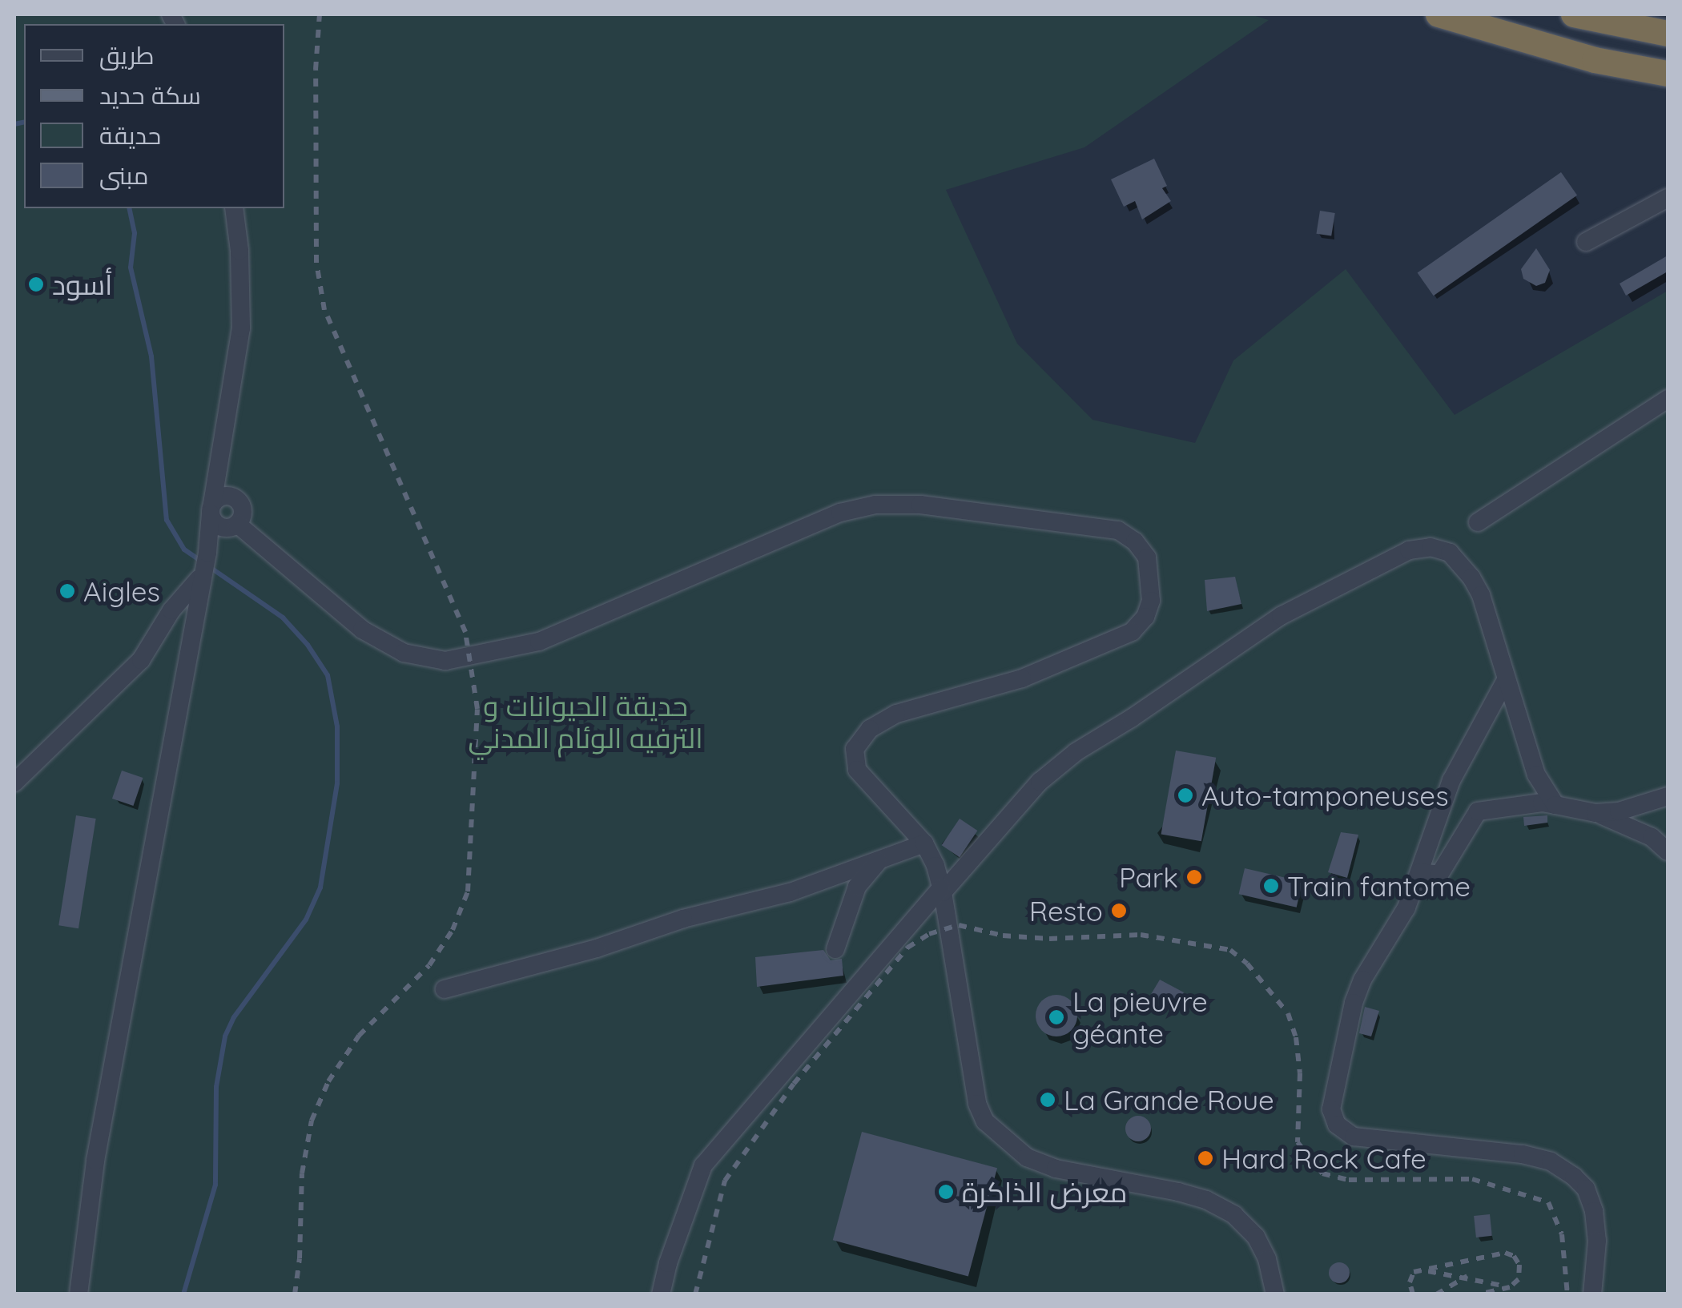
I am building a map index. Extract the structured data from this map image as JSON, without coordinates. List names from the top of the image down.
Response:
{
  "parks": ["حديقة الحيوانات و الترفيه الوئام المدني"],
  "places": [
    "أسود",
    "Aigles",
    "Auto-tamponeuses",
    "Park",
    "Train fantome",
    "Resto",
    "La pieuvre géante",
    "La Grande Roue",
    "Hard Rock Cafe",
    "معرض الذاكرة"
  ],
  "legend": [
    "طريق",
    "سكة حديد",
    "حديقة",
    "مبنى"
  ]
}
